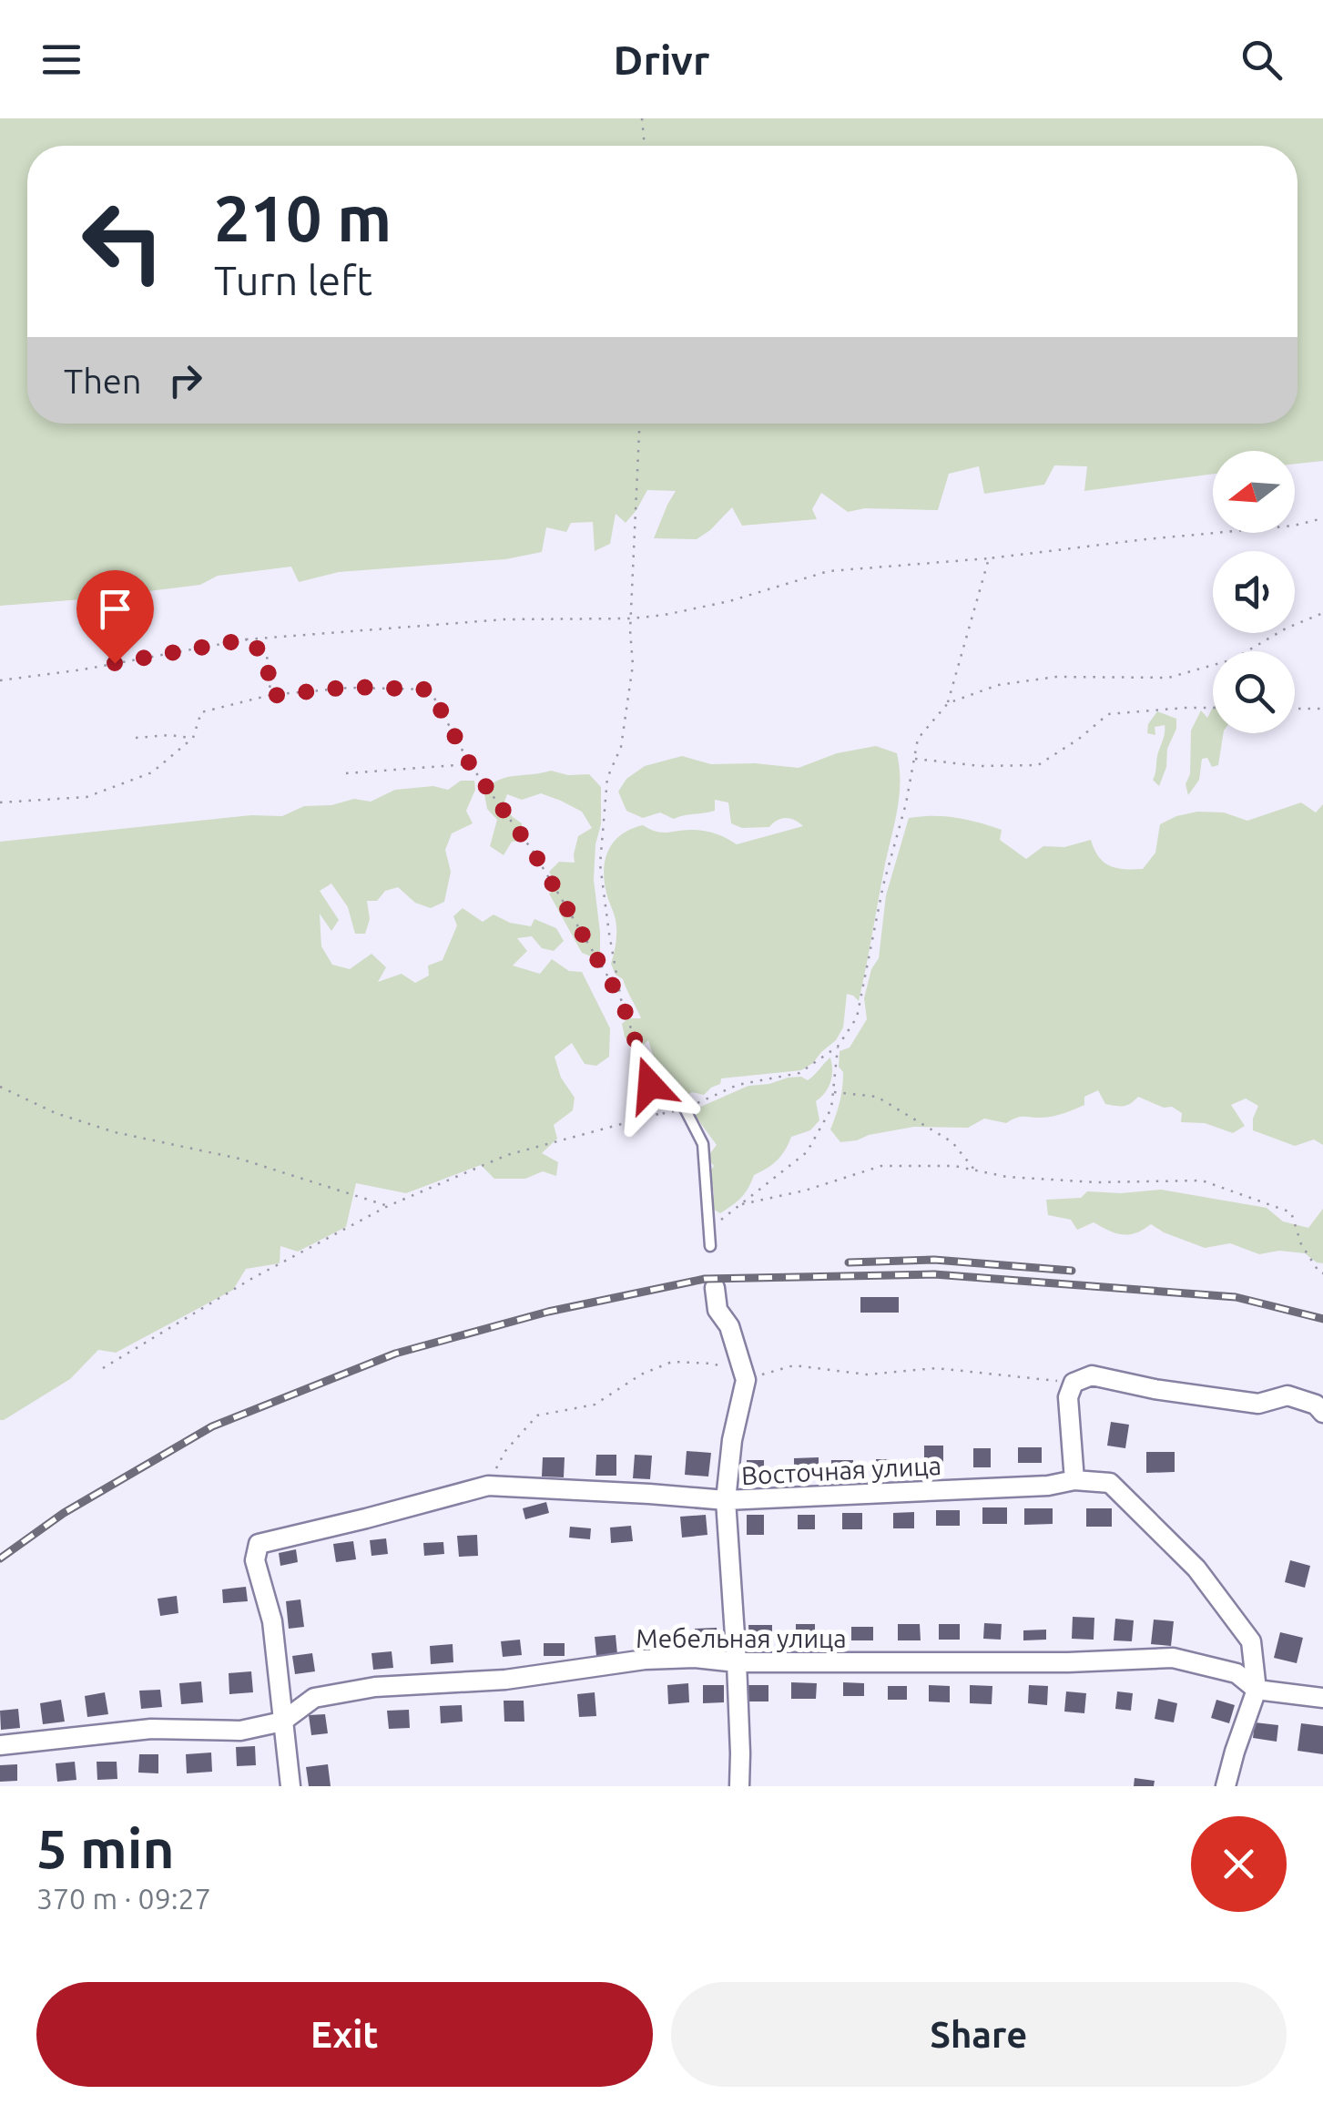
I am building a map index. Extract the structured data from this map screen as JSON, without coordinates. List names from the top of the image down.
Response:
{
  "streets": {
    "street": ["Восточная улица", "Мебельная улица"]
  },
  "crossings": [
    ["Восточная улица", "Мебельная улица"]
  ],
  "north": "left",
  "page": {
    "header": "Drivr",
    "turn": ["210 m", "Turn left"],
    "then": "Then",
    "heading": ["5 min", "370 m · 09:27"],
    "buttons": ["Exit", "Share"]
  }
}
